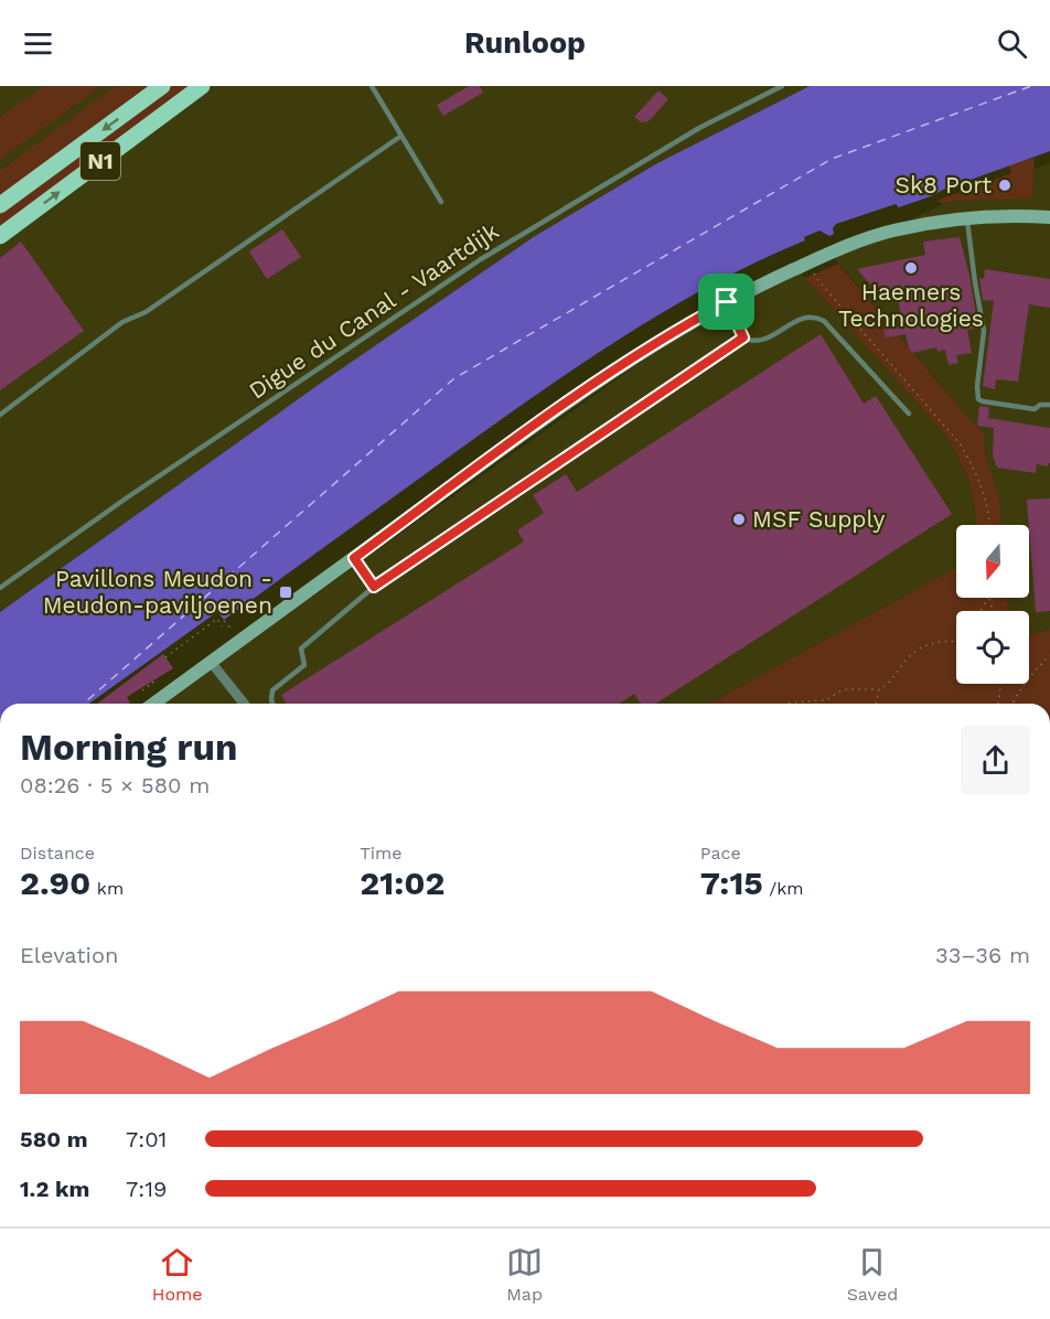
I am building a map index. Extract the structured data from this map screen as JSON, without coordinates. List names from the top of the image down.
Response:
{
  "streets": {
    "main road": ["N1"],
    "lane": ["Digue du Canal - Vaartdijk"]
  },
  "places": {
    "other": ["Sk8 Port", "Haemers Technologies", "MSF Supply"],
    "transit": ["Pavillons Meudon - Meudon-paviljoenen"]
  },
  "north": "bottom",
  "page": {
    "header": "Runloop",
    "heading": ["Morning run", "08:26 · 5 × 580 m"],
    "stats": [
      ["Distance", "2.90 km"],
      ["Time", "21:02"],
      ["Pace", "7:15 /km"]
    ],
    "chart": ["Elevation", "33–36 m"],
    "list": [
      {
        "name": "580 m",
        "note": "7:01"
      },
      {
        "name": "1.2 km",
        "note": "7:19"
      }
    ],
    "tabs": ["Home", "Map", "Saved"]
  }
}
